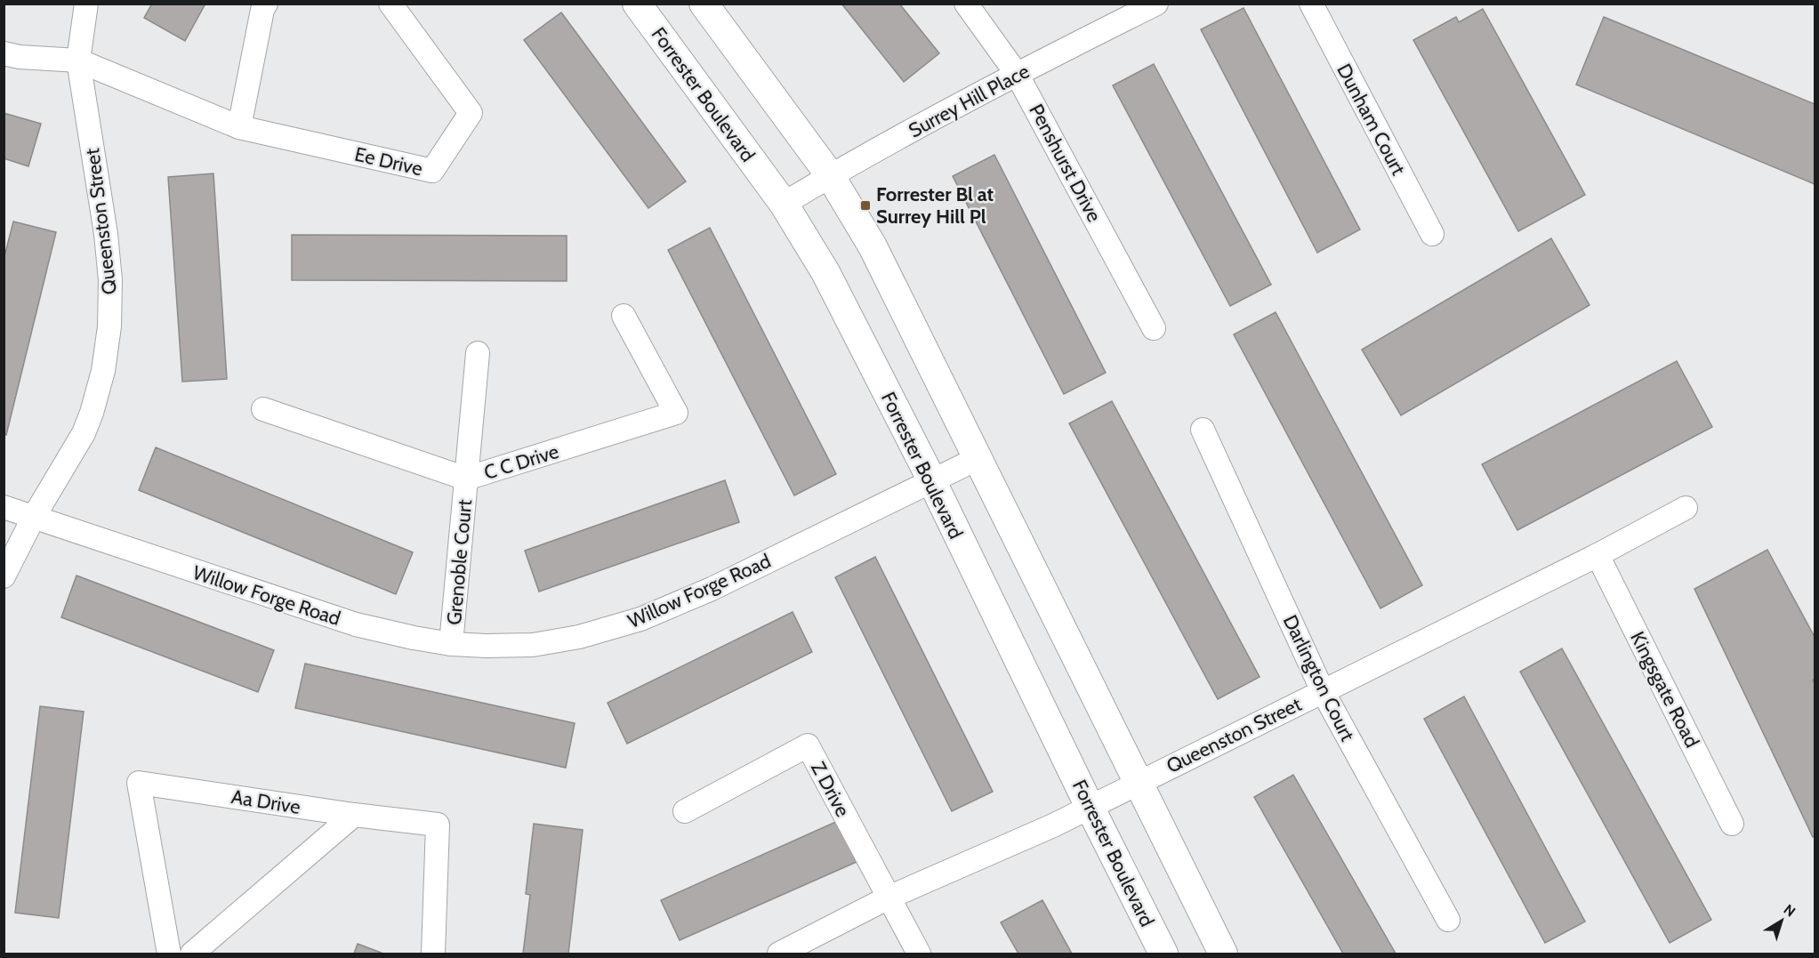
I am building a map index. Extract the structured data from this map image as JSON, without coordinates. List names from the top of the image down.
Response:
{
  "streets": {
    "street": [
      "Forrester Boulevard",
      "Surrey Hill Place",
      "Dunham Court",
      "Ee Drive",
      "Penshurst Drive",
      "Queenston Street",
      "C C Drive",
      "Grenoble Court",
      "Willow Forge Road",
      "Darlington Court",
      "Kingsgate Road",
      "Z Drive",
      "Aa Drive"
    ]
  },
  "crossings": [
    ["Forrester Boulevard", "Surrey Hill Place"],
    ["Forrester Boulevard", "Queenston Street"],
    ["Forrester Boulevard", "Willow Forge Road"],
    ["Surrey Hill Place", "Penshurst Drive"],
    ["Ee Drive", "Queenston Street"],
    ["Queenston Street", "Willow Forge Road"],
    ["Queenston Street", "Darlington Court"],
    ["Queenston Street", "Kingsgate Road"],
    ["Queenston Street", "Z Drive"],
    ["C C Drive", "Grenoble Court"],
    ["Grenoble Court", "Willow Forge Road"]
  ],
  "places": {
    "transit": ["Forrester Bl at Surrey Hill Pl"]
  },
  "north": "top right"
}
